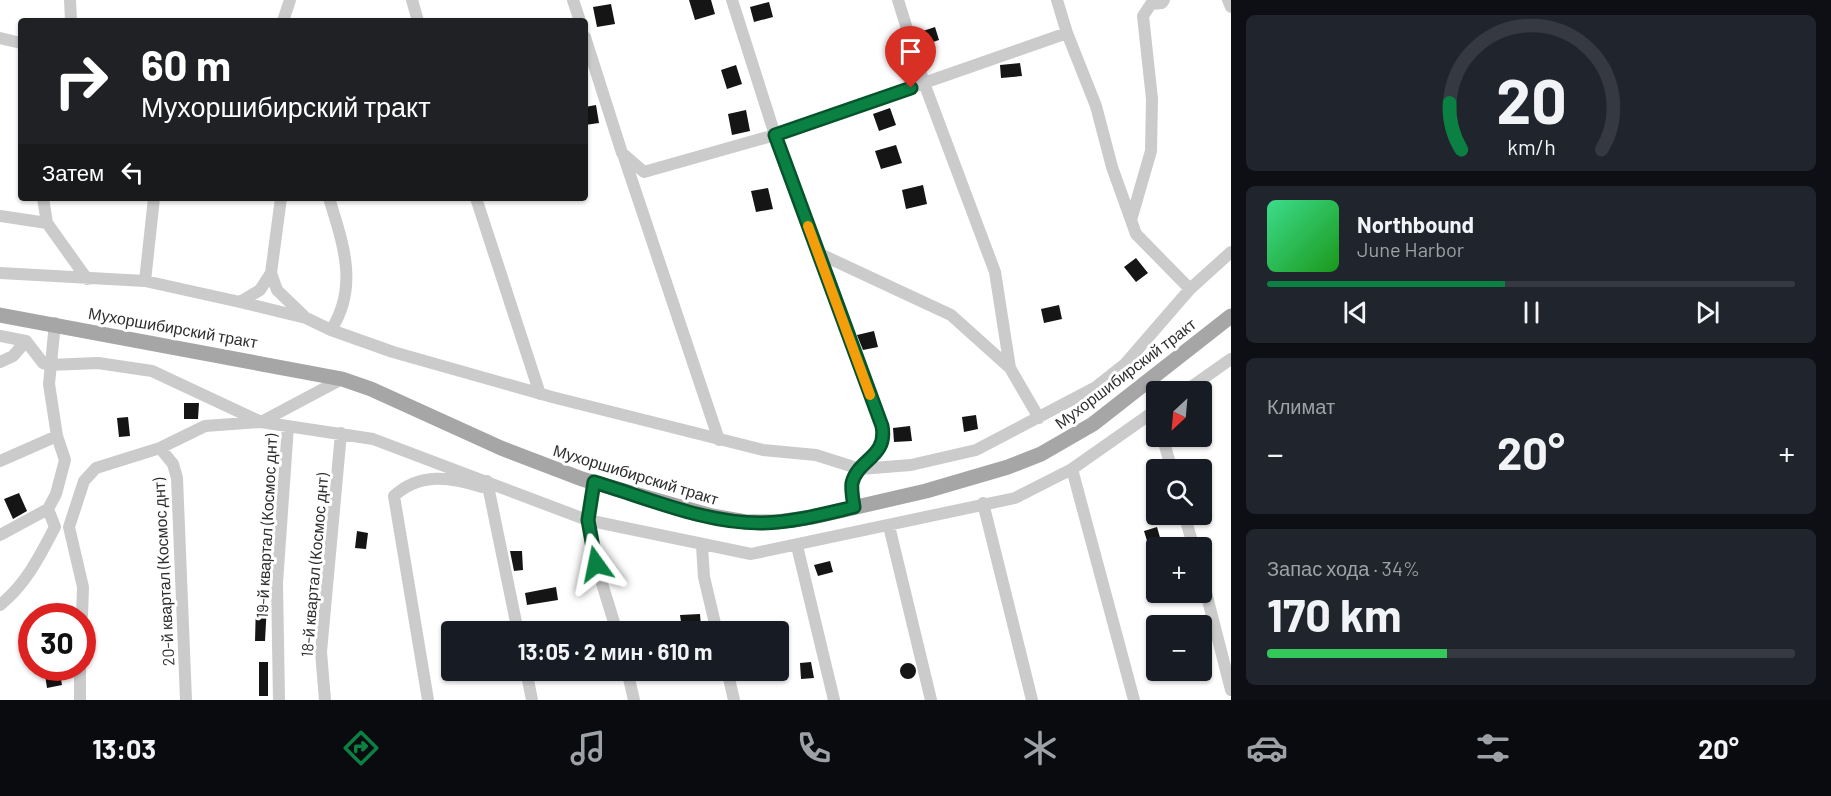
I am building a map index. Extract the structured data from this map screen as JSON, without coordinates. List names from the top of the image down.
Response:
{
  "streets": {
    "main road": ["Мухоршибирский тракт"],
    "street": ["19-й квартал (Космос днт)", "18-й квартал (Космос днт)", "20-й квартал (Космос днт)"]
  },
  "north": "bottom left",
  "page": {
    "turn": ["60 m", "Мухоршибирский тракт"],
    "then": "Затем",
    "song": ["Northbound", "June Harbor"],
    "tile": [
      "Климат",
      ["Запас хода · 34%", "170 km"]
    ],
    "map_buttons": ["+", "−"],
    "heat": ["−", "20°", "+"],
    "limit": "30",
    "trip": "13:05 · 2 мин · 610 m",
    "tabs": ["13:03", "20°"],
    "gauge": ["20", "km/h"]
  }
}
